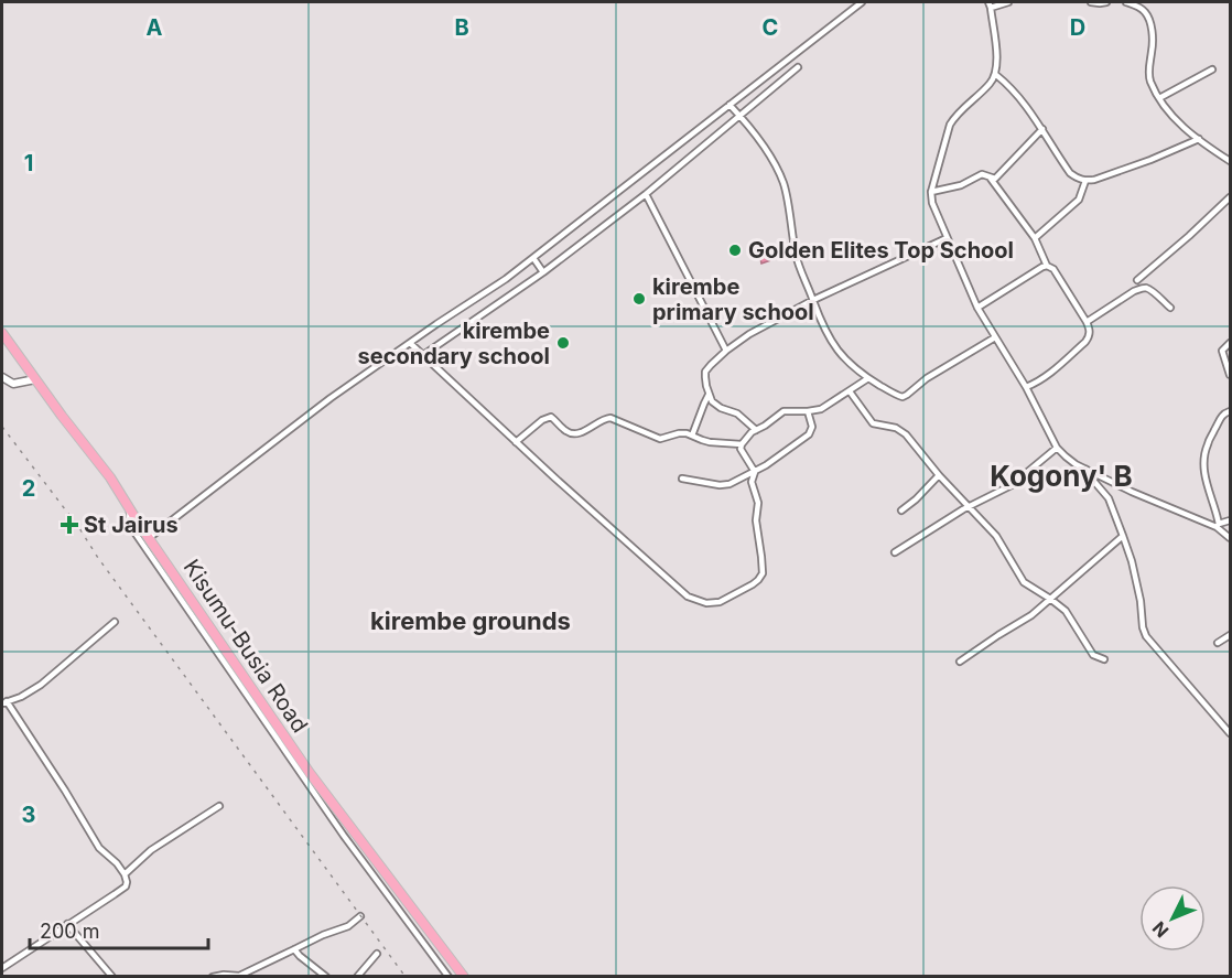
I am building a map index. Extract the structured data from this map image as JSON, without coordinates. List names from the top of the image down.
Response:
{
  "streets": {
    "highway": ["Kisumu-Busia Road"]
  },
  "districts": ["Kogony' B", "kirembe grounds"],
  "places": {
    "other": ["Golden Elites Top School", "kirembe primary school", "kirembe secondary school"],
    "health": ["St Jairus"]
  },
  "scale_bar": "200 m",
  "north": "bottom left",
  "grid": {
    "columns": [
      "A",
      "B",
      "C",
      "D"
    ],
    "rows": ["1", "2", "3"]
  }
}
